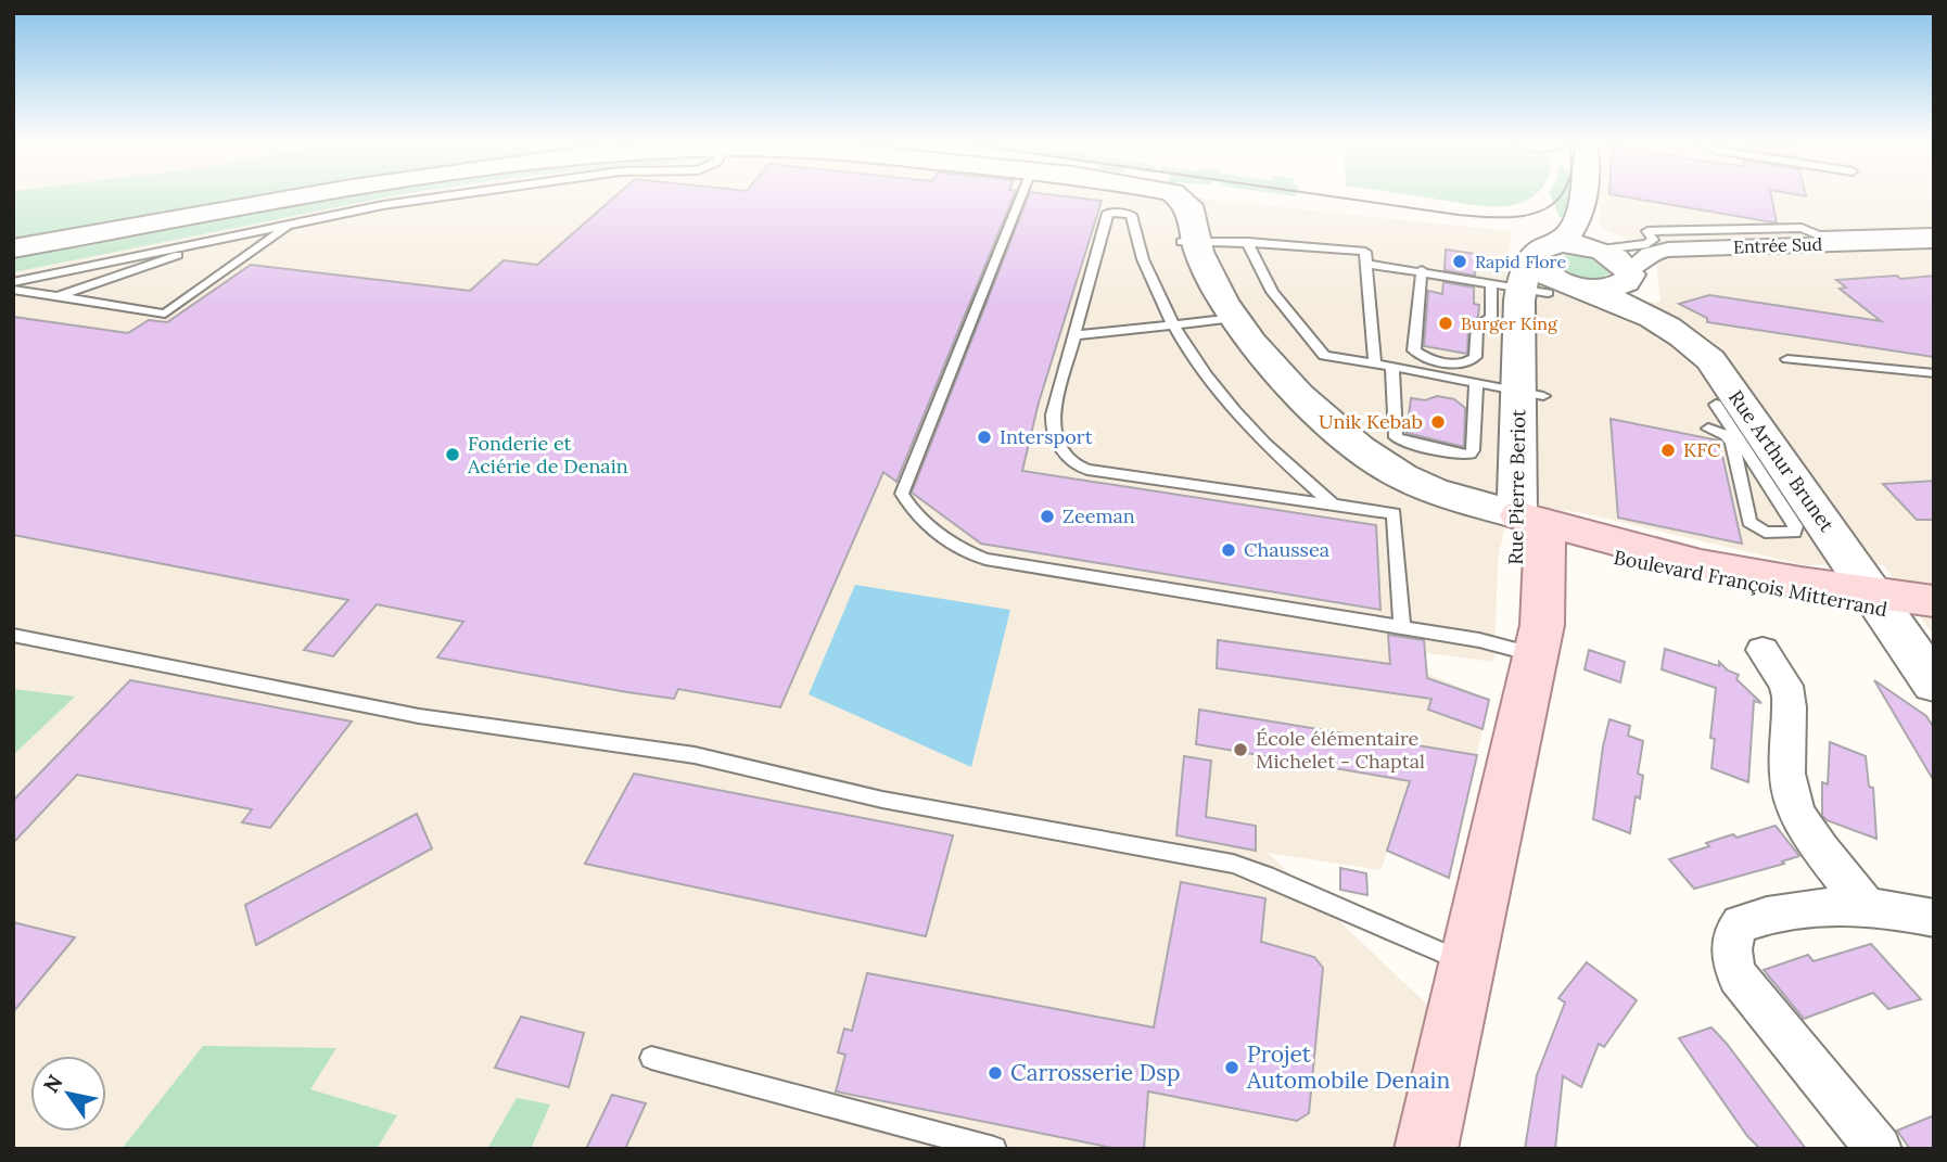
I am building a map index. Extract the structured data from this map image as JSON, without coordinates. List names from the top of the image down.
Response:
{
  "streets": {
    "main road": ["Rue Arthur Brunet", "Rue Pierre Beriot", "Boulevard François Mitterrand"],
    "street": ["Entrée Sud"]
  },
  "crossings": [
    ["Entrée Sud", "Rue Arthur Brunet"],
    ["Rue Arthur Brunet", "Rue Pierre Beriot"],
    ["Rue Arthur Brunet", "Boulevard François Mitterrand"],
    ["Rue Pierre Beriot", "Boulevard François Mitterrand"]
  ],
  "places": [
    "Rapid Flore",
    "Burger King",
    "Unik Kebab",
    "Intersport",
    "KFC",
    "Fonderie et Aciérie de Denain",
    "Zeeman",
    "Chaussea",
    "École élémentaire Michelet - Chaptal",
    "Projet Automobile Denain",
    "Carrosserie Dsp"
  ],
  "north": "top left"
}
